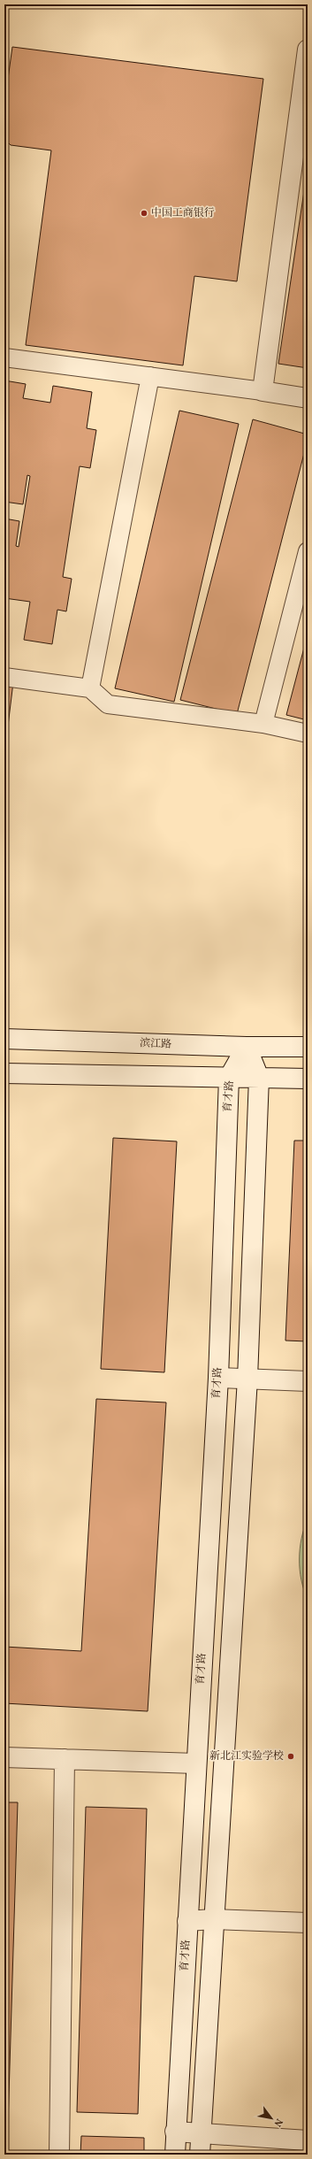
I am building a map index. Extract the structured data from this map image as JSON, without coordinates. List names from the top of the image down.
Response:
{
  "streets": {
    "street": ["滨江路", "育才路"]
  },
  "crossings": [
    ["滨江路", "育才路"]
  ],
  "places": ["中国工商银行", "新北江实验学校"],
  "north": "bottom right"
}
